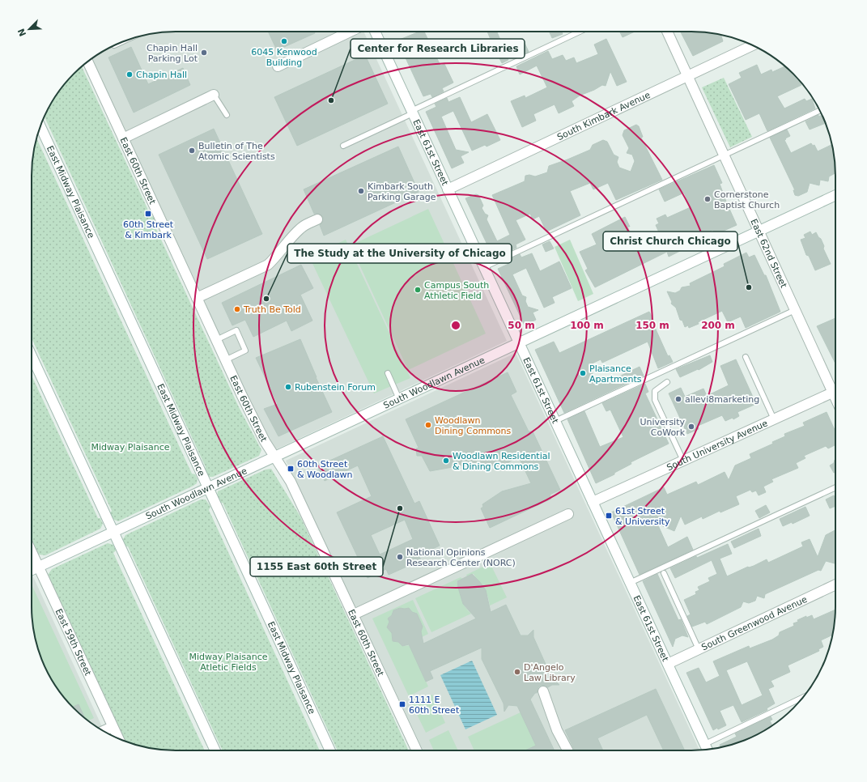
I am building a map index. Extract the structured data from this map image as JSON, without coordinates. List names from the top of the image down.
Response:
{
  "streets": {
    "street": [
      "South Kimbark Avenue",
      "East 61st Street",
      "East 60th Street",
      "East Midway Plaisance",
      "East 62nd Street",
      "South Woodlawn Avenue",
      "South University Avenue",
      "South Greenwood Avenue",
      "East 59th Street"
    ]
  },
  "crossings": [
    ["South Kimbark Avenue", "East 61st Street"],
    ["South Kimbark Avenue", "East 62nd Street"],
    ["East 61st Street", "South Woodlawn Avenue"],
    ["East 61st Street", "South University Avenue"],
    ["East 61st Street", "South Greenwood Avenue"],
    ["East 60th Street", "South Woodlawn Avenue"],
    ["East Midway Plaisance", "South Woodlawn Avenue"],
    ["East 62nd Street", "South Woodlawn Avenue"],
    ["South Woodlawn Avenue", "East 59th Street"]
  ],
  "parks": ["Midway Plaisance", "Midway Plaisance Atletic Fields"],
  "places": {
    "other": [
      "6045 Kenwood Building",
      "Chapin Hall Parking Lot",
      "Chapin Hall",
      "Center for Research Libraries",
      "Bulletin of The Atomic Scientists",
      "Kimbark South Parking Garage",
      "Cornerstone Baptist Church",
      "Christ Church Chicago",
      "Campus South Athletic Field",
      "The Study at the University of Chicago",
      "Truth Be Told",
      "Plaisance Apartments",
      "Rubenstein Forum",
      "allevi8marketing",
      "Woodlawn Dining Commons",
      "University CoWork",
      "Woodlawn Residential & Dining Commons",
      "1155 East 60th Street",
      "National Opinions Research Center (NORC)",
      "D'Angelo Law Library"
    ],
    "transit": [
      "60th Street & Kimbark",
      "60th Street & Woodlawn",
      "61st Street & University",
      "1111 E 60th Street"
    ]
  },
  "north": "bottom left",
  "rings": [
    "50 m",
    "100 m",
    "150 m",
    "200 m"
  ]
}
